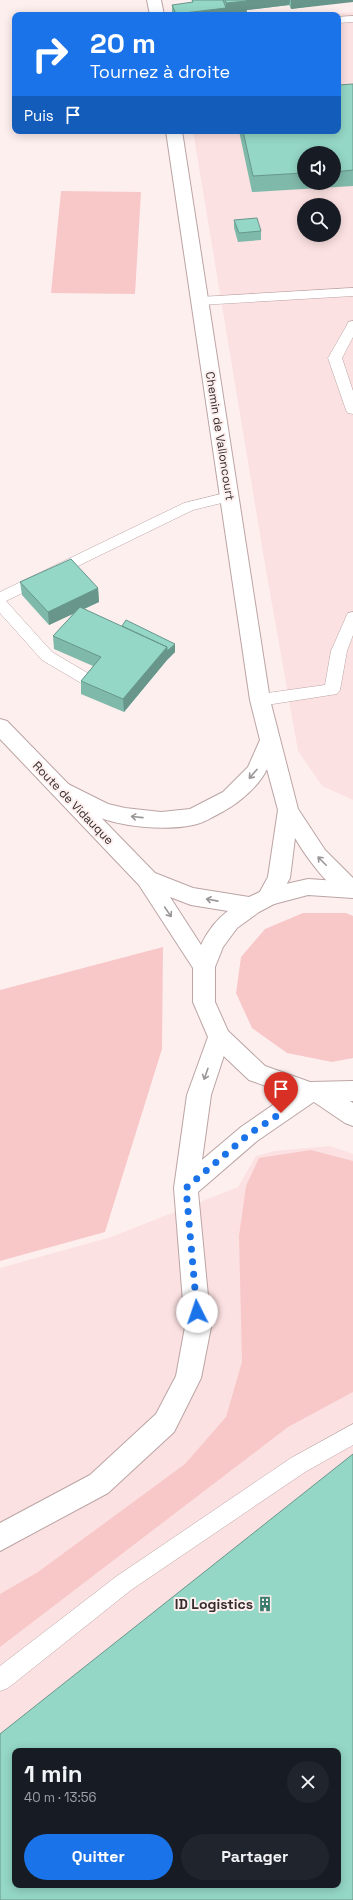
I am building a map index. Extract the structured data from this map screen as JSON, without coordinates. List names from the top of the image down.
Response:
{
  "streets": {
    "street": ["Chemin de Valloncourt", "Route de Vidauque"]
  },
  "crossings": [
    ["Chemin de Valloncourt", "Route de Vidauque"]
  ],
  "places": {
    "building": ["ID Logistics"]
  },
  "page": {
    "turn": ["20 m", "Tournez à droite"],
    "then": "Puis",
    "heading": ["1 min", "40 m · 13:56"],
    "buttons": ["Quitter", "Partager"]
  }
}
